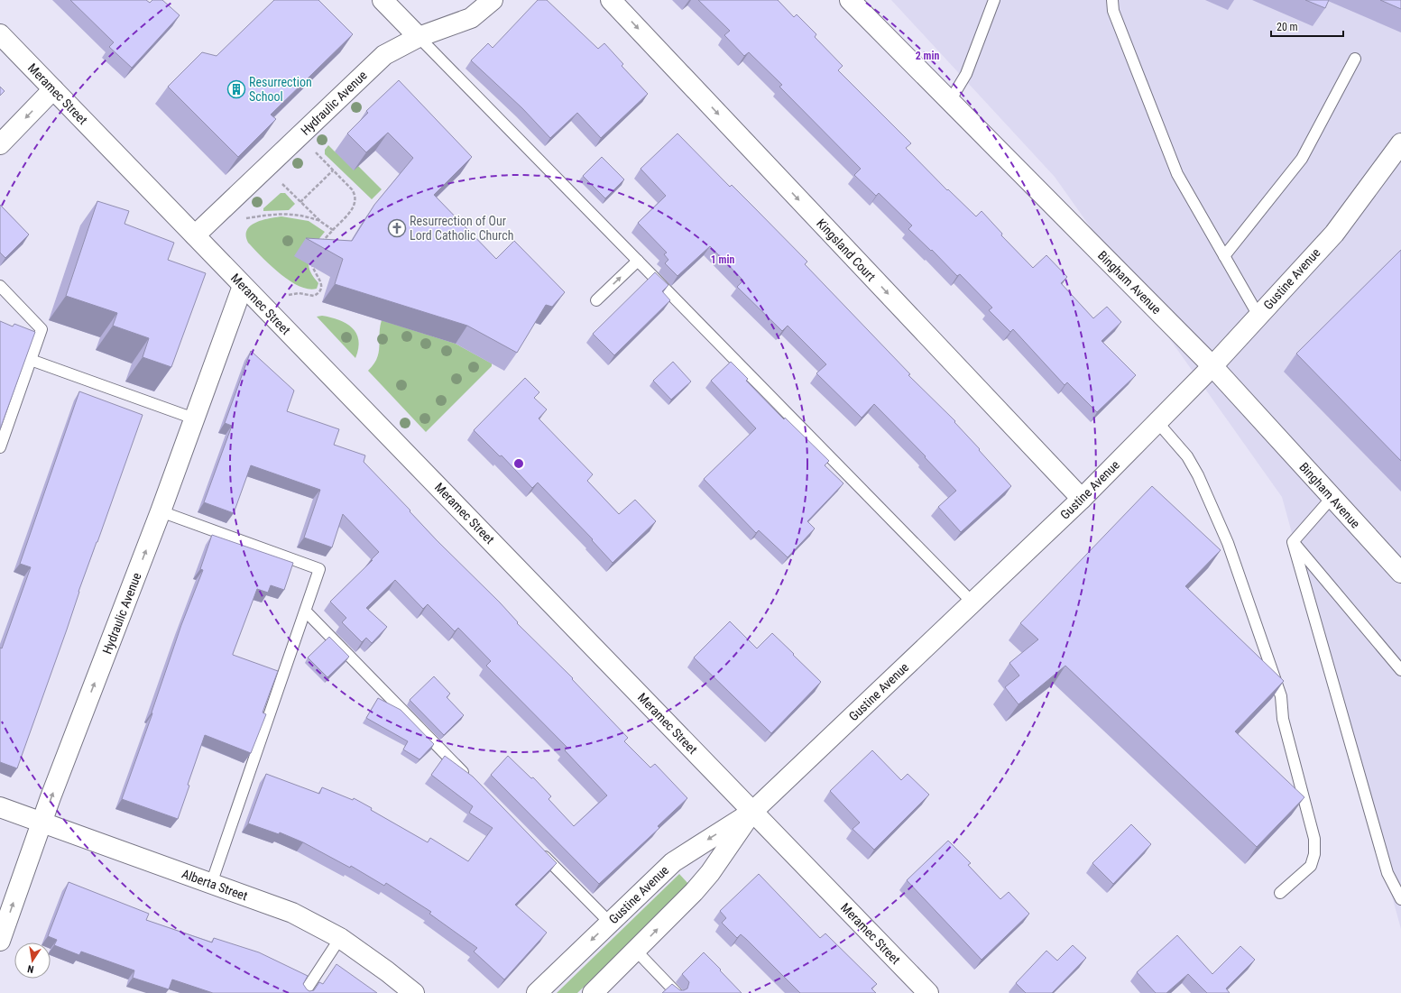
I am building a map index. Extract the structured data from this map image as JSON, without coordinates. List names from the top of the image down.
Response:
{
  "streets": {
    "street": [
      "Meramec Street",
      "Hydraulic Avenue",
      "Kingsland Court",
      "Gustine Avenue",
      "Bingham Avenue",
      "Alberta Street"
    ]
  },
  "crossings": [
    ["Meramec Street", "Hydraulic Avenue"],
    ["Meramec Street", "Gustine Avenue"],
    ["Hydraulic Avenue", "Alberta Street"],
    ["Kingsland Court", "Gustine Avenue"],
    ["Gustine Avenue", "Bingham Avenue"]
  ],
  "one_way": ["Hydraulic Avenue", "Kingsland Court"],
  "places": {
    "building": ["Resurrection School"],
    "church": ["Resurrection of Our Lord Catholic Church"]
  },
  "scale_bar": "20 m",
  "north": "bottom",
  "rings": ["2 min", "1 min"]
}
